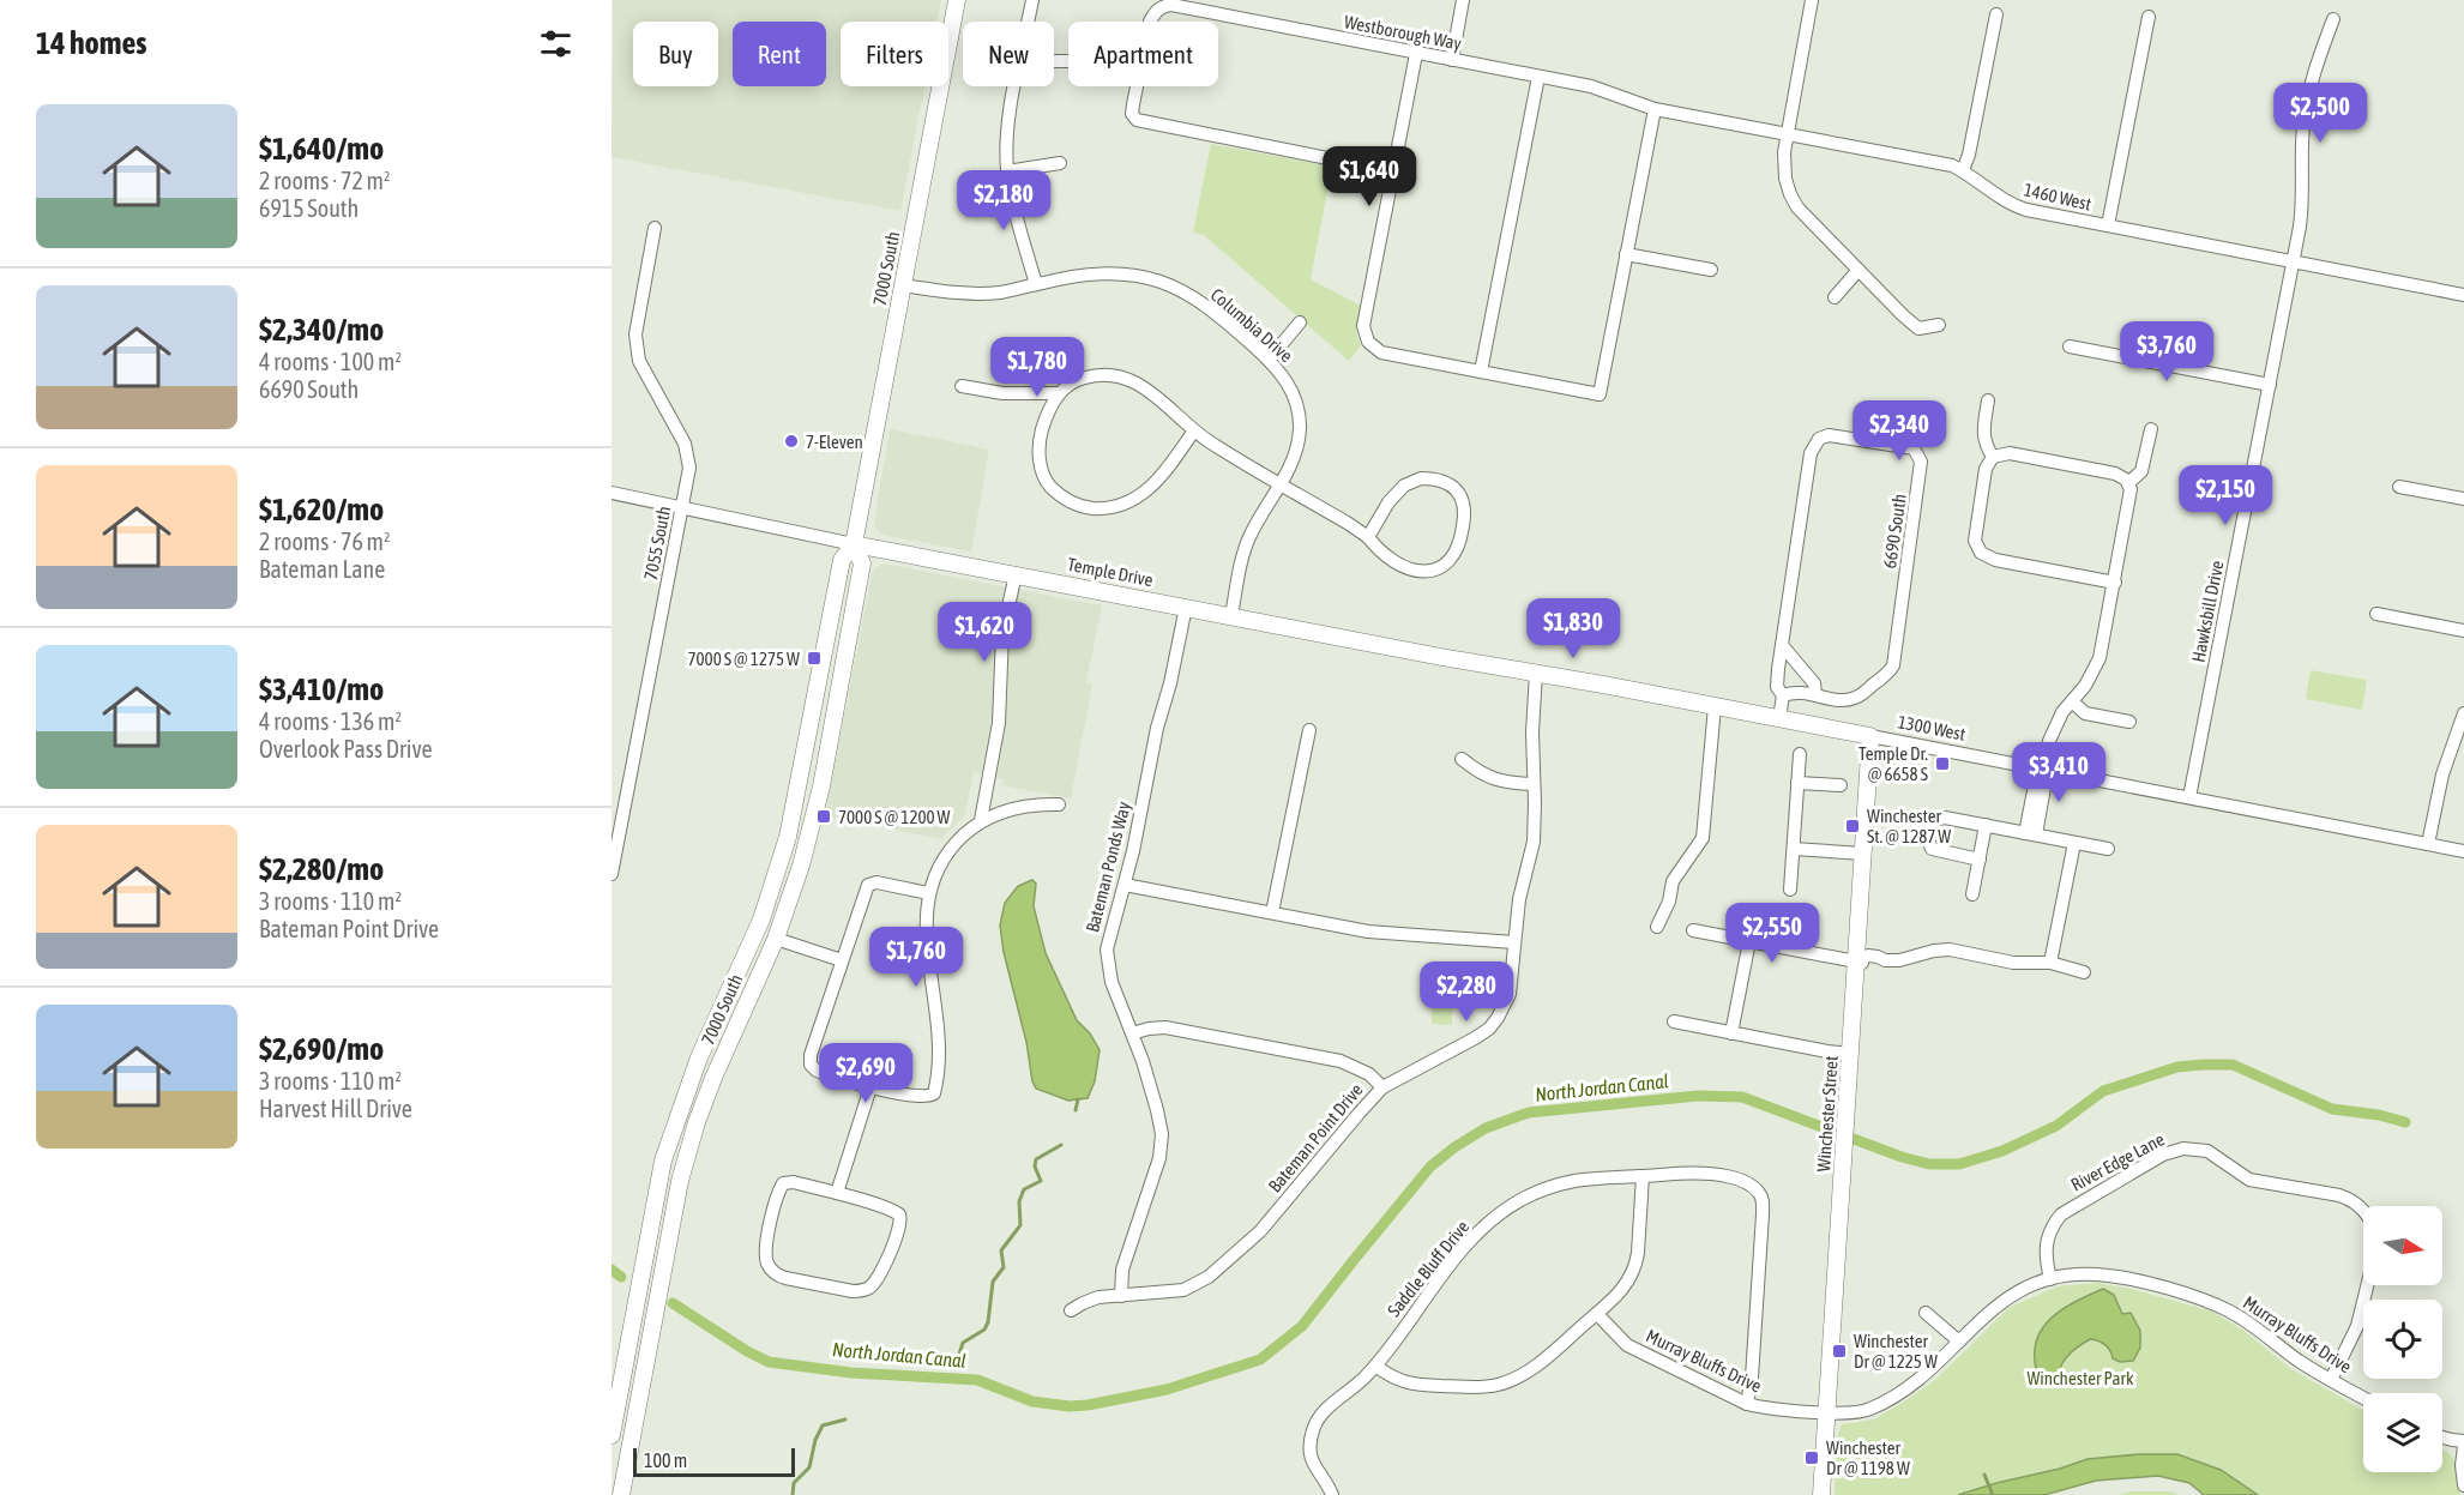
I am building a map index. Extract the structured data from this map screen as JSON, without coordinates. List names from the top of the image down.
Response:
{
  "streets": {
    "main road": [
      "7000 South",
      "Temple Drive",
      "1300 West",
      "Winchester Street"
    ],
    "street": [
      "Westborough Way",
      "1460 West",
      "Columbia Drive",
      "6690 South",
      "7055 South",
      "Hawksbill Drive",
      "Bateman Ponds Way",
      "Bateman Point Drive",
      "River Edge Lane",
      "Saddle Bluff Drive",
      "Murray Bluffs Drive"
    ]
  },
  "crossings": [
    ["Westborough Way", "1460 West"],
    ["1460 West", "Hawksbill Drive"],
    ["7000 South", "Columbia Drive"],
    ["7000 South", "Temple Drive"],
    ["Columbia Drive", "Temple Drive"],
    ["6690 South", "1300 West"],
    ["7055 South", "Temple Drive"],
    ["Temple Drive", "1300 West"],
    ["Temple Drive", "Bateman Ponds Way"],
    ["Temple Drive", "Bateman Point Drive"],
    ["Hawksbill Drive", "1300 West"],
    ["1300 West", "Winchester Street"],
    ["Bateman Ponds Way", "Bateman Point Drive"],
    ["Winchester Street", "Murray Bluffs Drive"],
    ["River Edge Lane", "Murray Bluffs Drive"],
    ["Saddle Bluff Drive", "Murray Bluffs Drive"]
  ],
  "water": ["North Jordan Canal"],
  "parks": ["Winchester Park"],
  "places": {
    "other": ["7-Eleven"],
    "transit": [
      "7000 S @ 1275 W",
      "Temple Dr. @ 6658 S",
      "7000 S @ 1200 W",
      "Winchester St. @ 1287 W",
      "Winchester Dr @ 1225 W",
      "Winchester Dr @ 1198 W"
    ]
  },
  "scale_bar": "100 m",
  "north": "right",
  "page": {
    "heading": "14 homes",
    "chip": [
      "Buy",
      "Rent",
      "Filters",
      "New",
      "Apartment"
    ],
    "price": [
      "$2,500",
      "$1,640",
      "$2,180",
      "$3,760",
      "$1,780",
      "$2,340",
      "$2,150",
      "$1,830",
      "$1,620",
      "$3,410",
      "$2,550",
      "$1,760",
      "$2,280",
      "$2,690"
    ],
    "list": [
      {
        "name": "$1,640/mo",
        "note": "2 rooms · 72 m² · 6915 South"
      },
      {
        "name": "$2,340/mo",
        "note": "4 rooms · 100 m² · 6690 South"
      },
      {
        "name": "$1,620/mo",
        "note": "2 rooms · 76 m² · Bateman Lane"
      },
      {
        "name": "$3,410/mo",
        "note": "4 rooms · 136 m² · Overlook Pass Drive"
      },
      {
        "name": "$2,280/mo",
        "note": "3 rooms · 110 m² · Bateman Point Drive"
      },
      {
        "name": "$2,690/mo",
        "note": "3 rooms · 110 m² · Harvest Hill Drive"
      }
    ],
    "scale": "100 m"
  }
}
